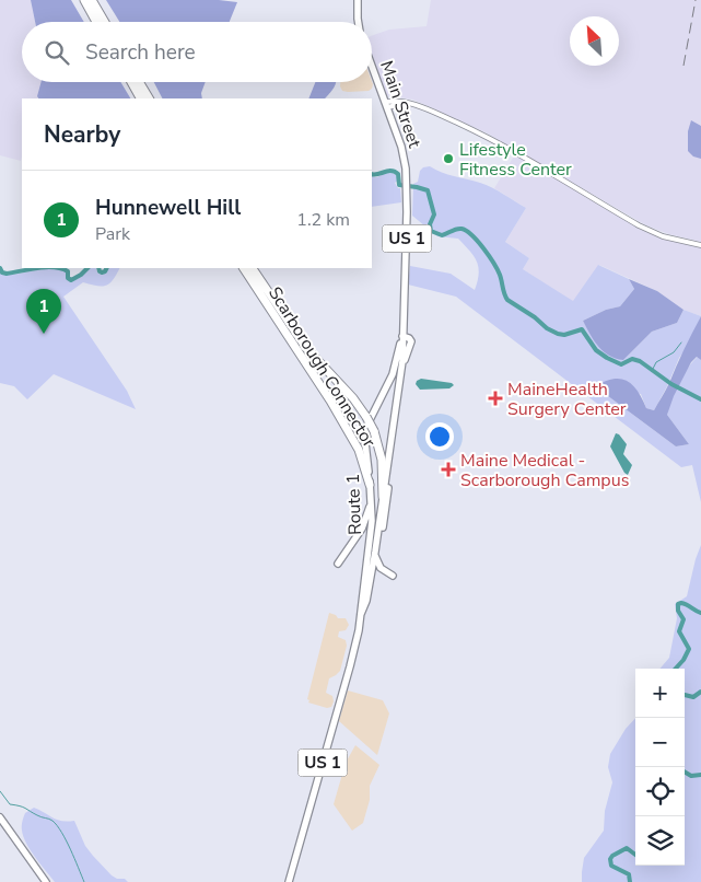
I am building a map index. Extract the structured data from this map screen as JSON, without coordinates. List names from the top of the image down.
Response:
{
  "streets": {
    "highway": ["Scarborough Connector"],
    "main road": ["Main Street", "US 1", "Route 1"]
  },
  "crossings": [
    ["Main Street", "Route 1"],
    ["Scarborough Connector", "Route 1"]
  ],
  "places": {
    "other": ["Lifestyle Fitness Center"],
    "health": ["MaineHealth Surgery Center", "Maine Medical - Scarborough Campus"]
  },
  "north": "top left",
  "page": {
    "search": "Search here",
    "heading": "Nearby",
    "list": [
      {
        "mark": "1",
        "name": "Hunnewell Hill",
        "note": "Park",
        "value": "1.2 km"
      }
    ],
    "pins": "1",
    "map_buttons": ["+", "−"]
  }
}
